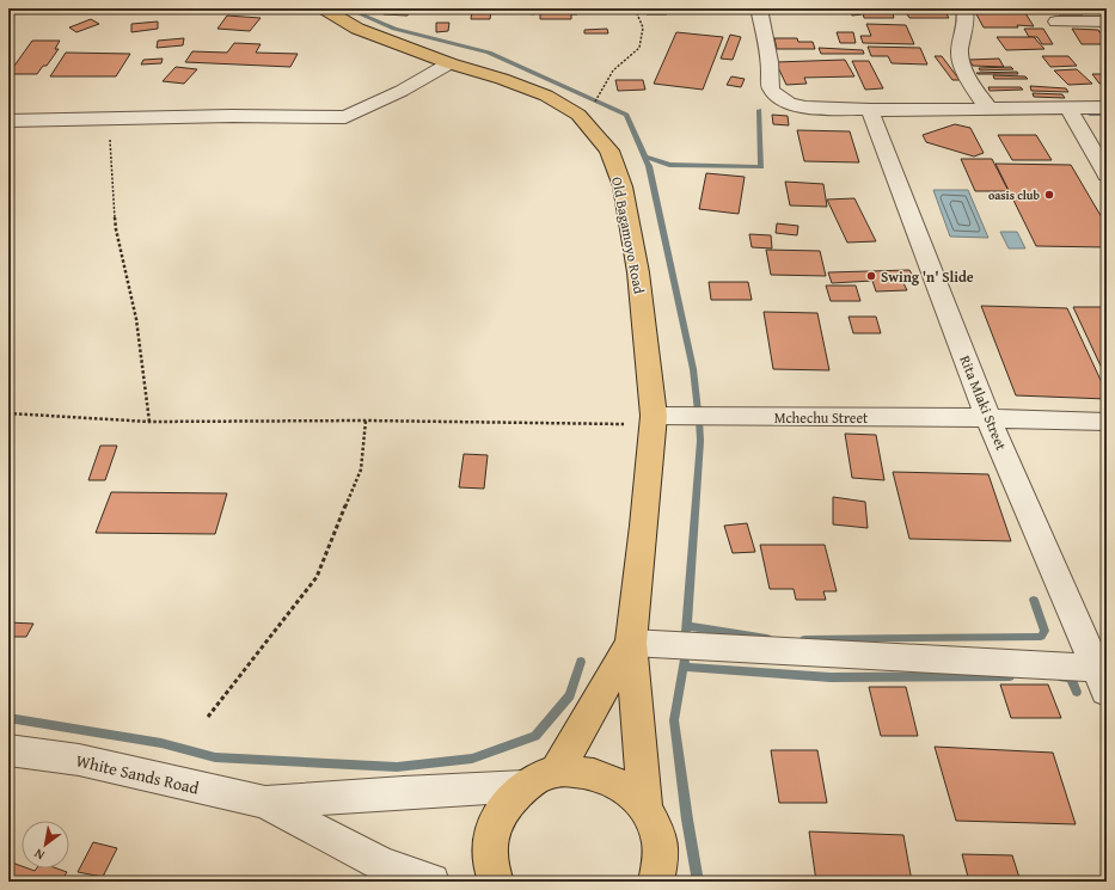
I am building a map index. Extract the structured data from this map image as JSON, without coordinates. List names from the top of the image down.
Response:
{
  "streets": {
    "main road": ["Old Bagamoyo Road"],
    "street": ["Rita Mlaki Street", "Mchechu Street", "White Sands Road"]
  },
  "crossings": [
    ["Old Bagamoyo Road", "Mchechu Street"],
    ["Rita Mlaki Street", "Mchechu Street"]
  ],
  "places": ["oasis club", "Swing 'n' Slide"],
  "north": "bottom left"
}
